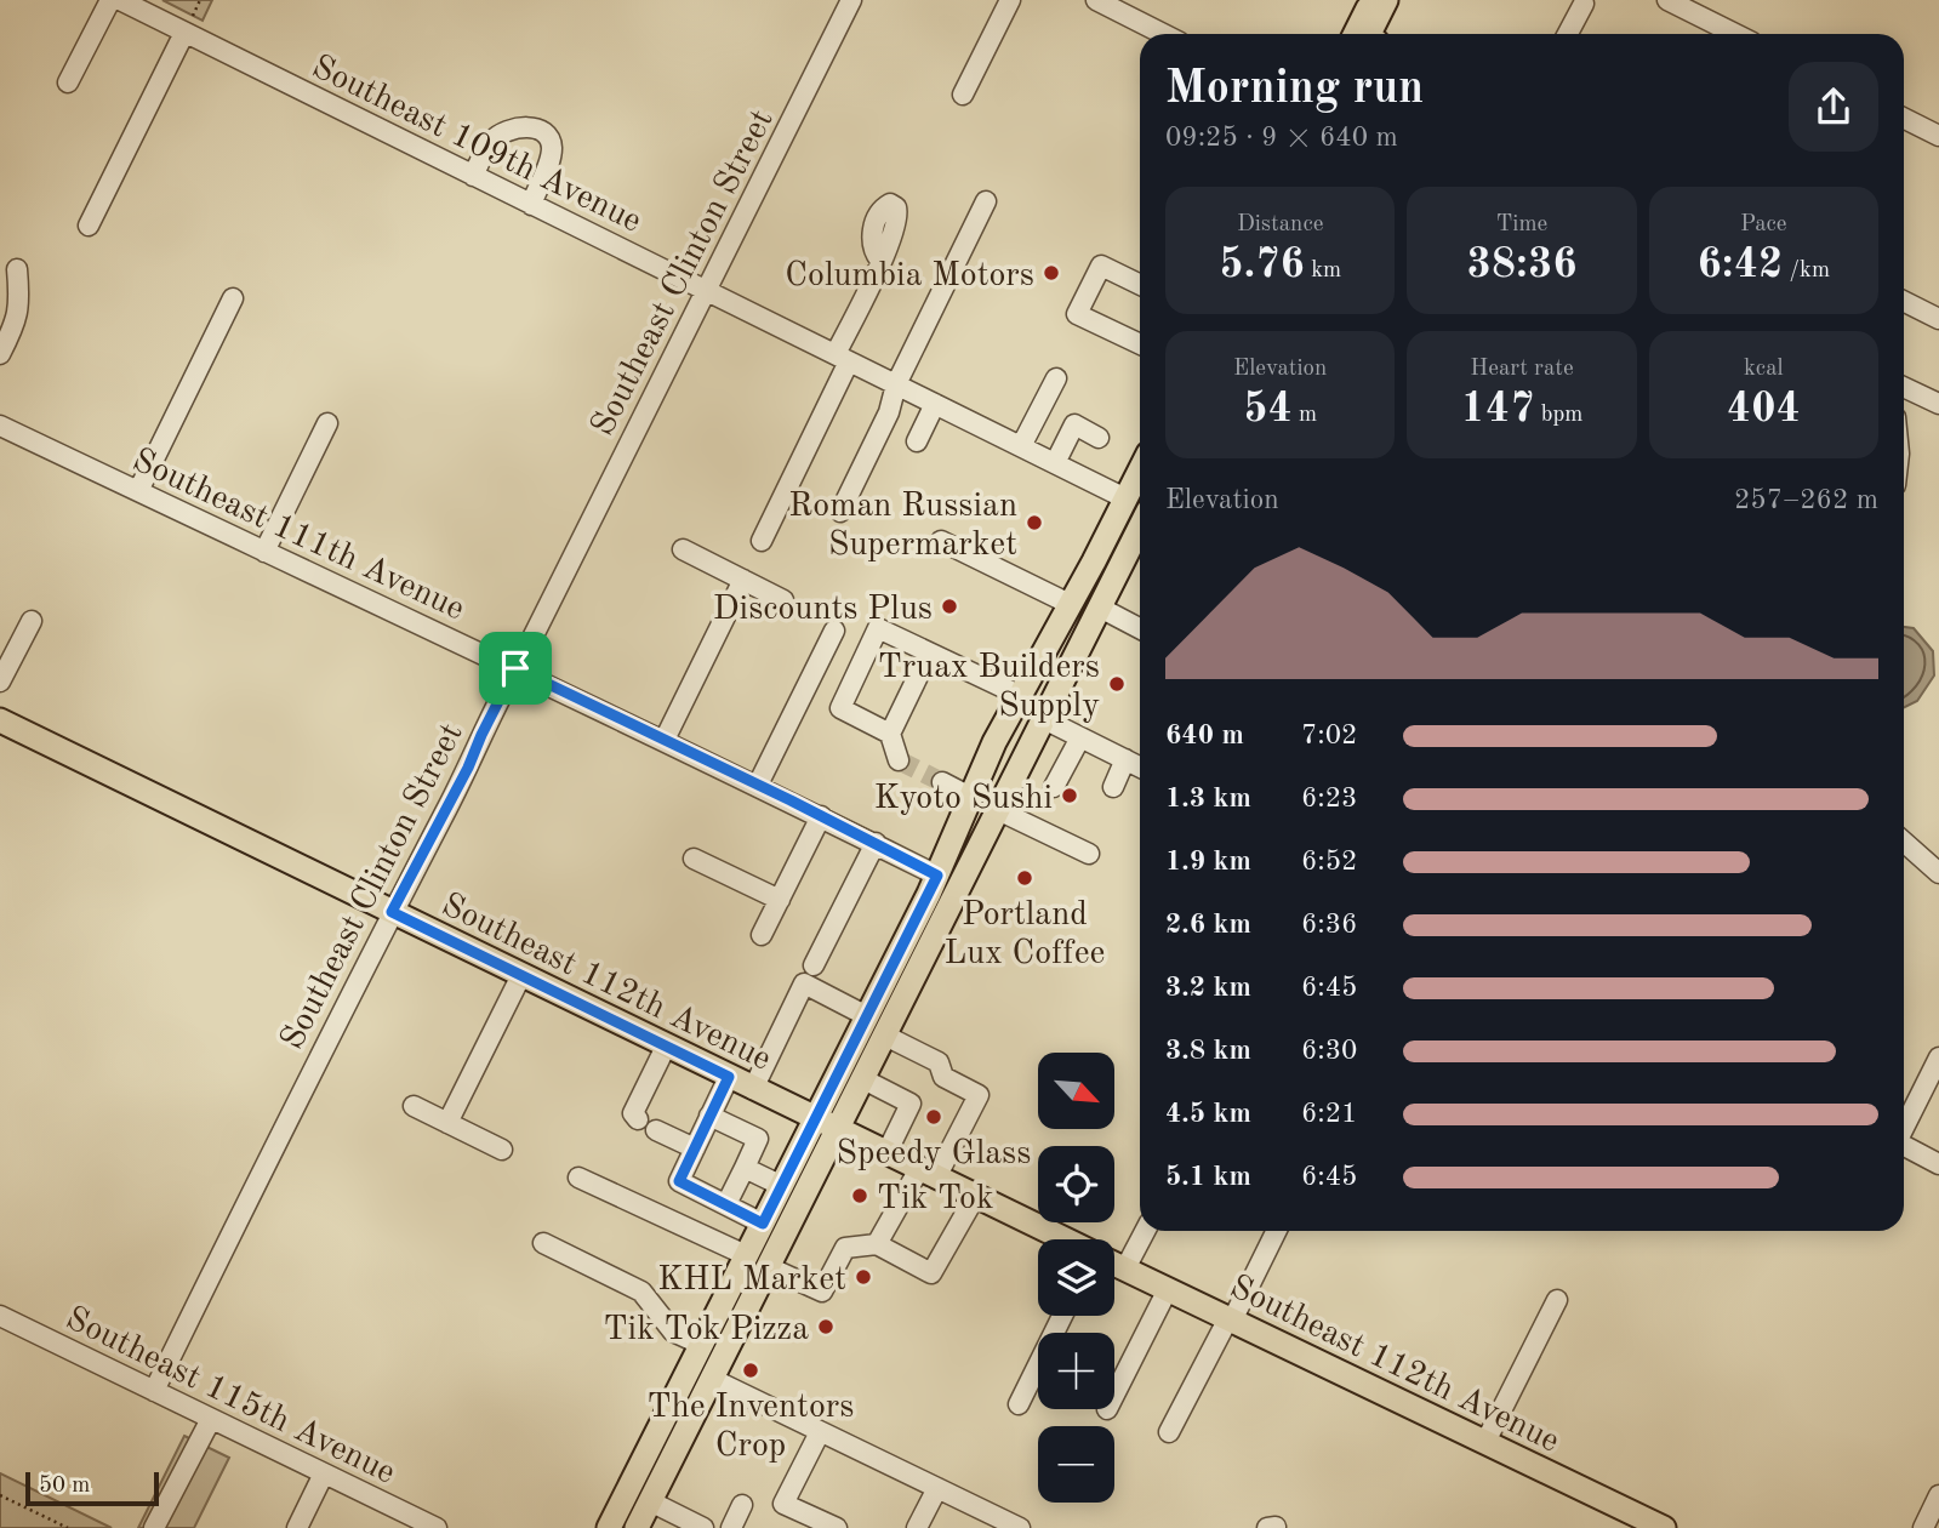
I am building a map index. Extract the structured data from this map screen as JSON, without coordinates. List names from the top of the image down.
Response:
{
  "streets": {
    "main road": ["Southeast 112th Avenue"],
    "street": [
      "Southeast 109th Avenue",
      "Southeast Clinton Street",
      "Southeast 111th Avenue",
      "Southeast 115th Avenue"
    ]
  },
  "crossings": [
    ["Southeast 109th Avenue", "Southeast Clinton Street"],
    ["Southeast Clinton Street", "Southeast 111th Avenue"],
    ["Southeast Clinton Street", "Southeast 112th Avenue"],
    ["Southeast Clinton Street", "Southeast 115th Avenue"]
  ],
  "places": [
    "Columbia Motors",
    "Roman Russian Supermarket",
    "Discounts Plus",
    "Truax Builders Supply",
    "Kyoto Sushi",
    "Portland Lux Coffee",
    "Speedy Glass",
    "Tik Tok",
    "KHL Market",
    "Tik Tok Pizza",
    "The Inventors Crop"
  ],
  "scale_bar": "50 m",
  "north": "bottom right",
  "page": {
    "heading": ["Morning run", "09:25 · 9 × 640 m"],
    "stats": [
      ["Distance", "5.76 km"],
      ["Time", "38:36"],
      ["Pace", "6:42 /km"],
      ["Elevation", "54 m"],
      ["Heart rate", "147 bpm"],
      ["kcal", "404"]
    ],
    "chart": ["Elevation", "257–262 m"],
    "list": [
      {
        "name": "640 m",
        "note": "7:02"
      },
      {
        "name": "1.3 km",
        "note": "6:23"
      },
      {
        "name": "1.9 km",
        "note": "6:52"
      },
      {
        "name": "2.6 km",
        "note": "6:36"
      },
      {
        "name": "3.2 km",
        "note": "6:45"
      },
      {
        "name": "3.8 km",
        "note": "6:30"
      },
      {
        "name": "4.5 km",
        "note": "6:21"
      },
      {
        "name": "5.1 km",
        "note": "6:45"
      }
    ],
    "map_buttons": ["+", "−"],
    "scale": "50 m"
  }
}
